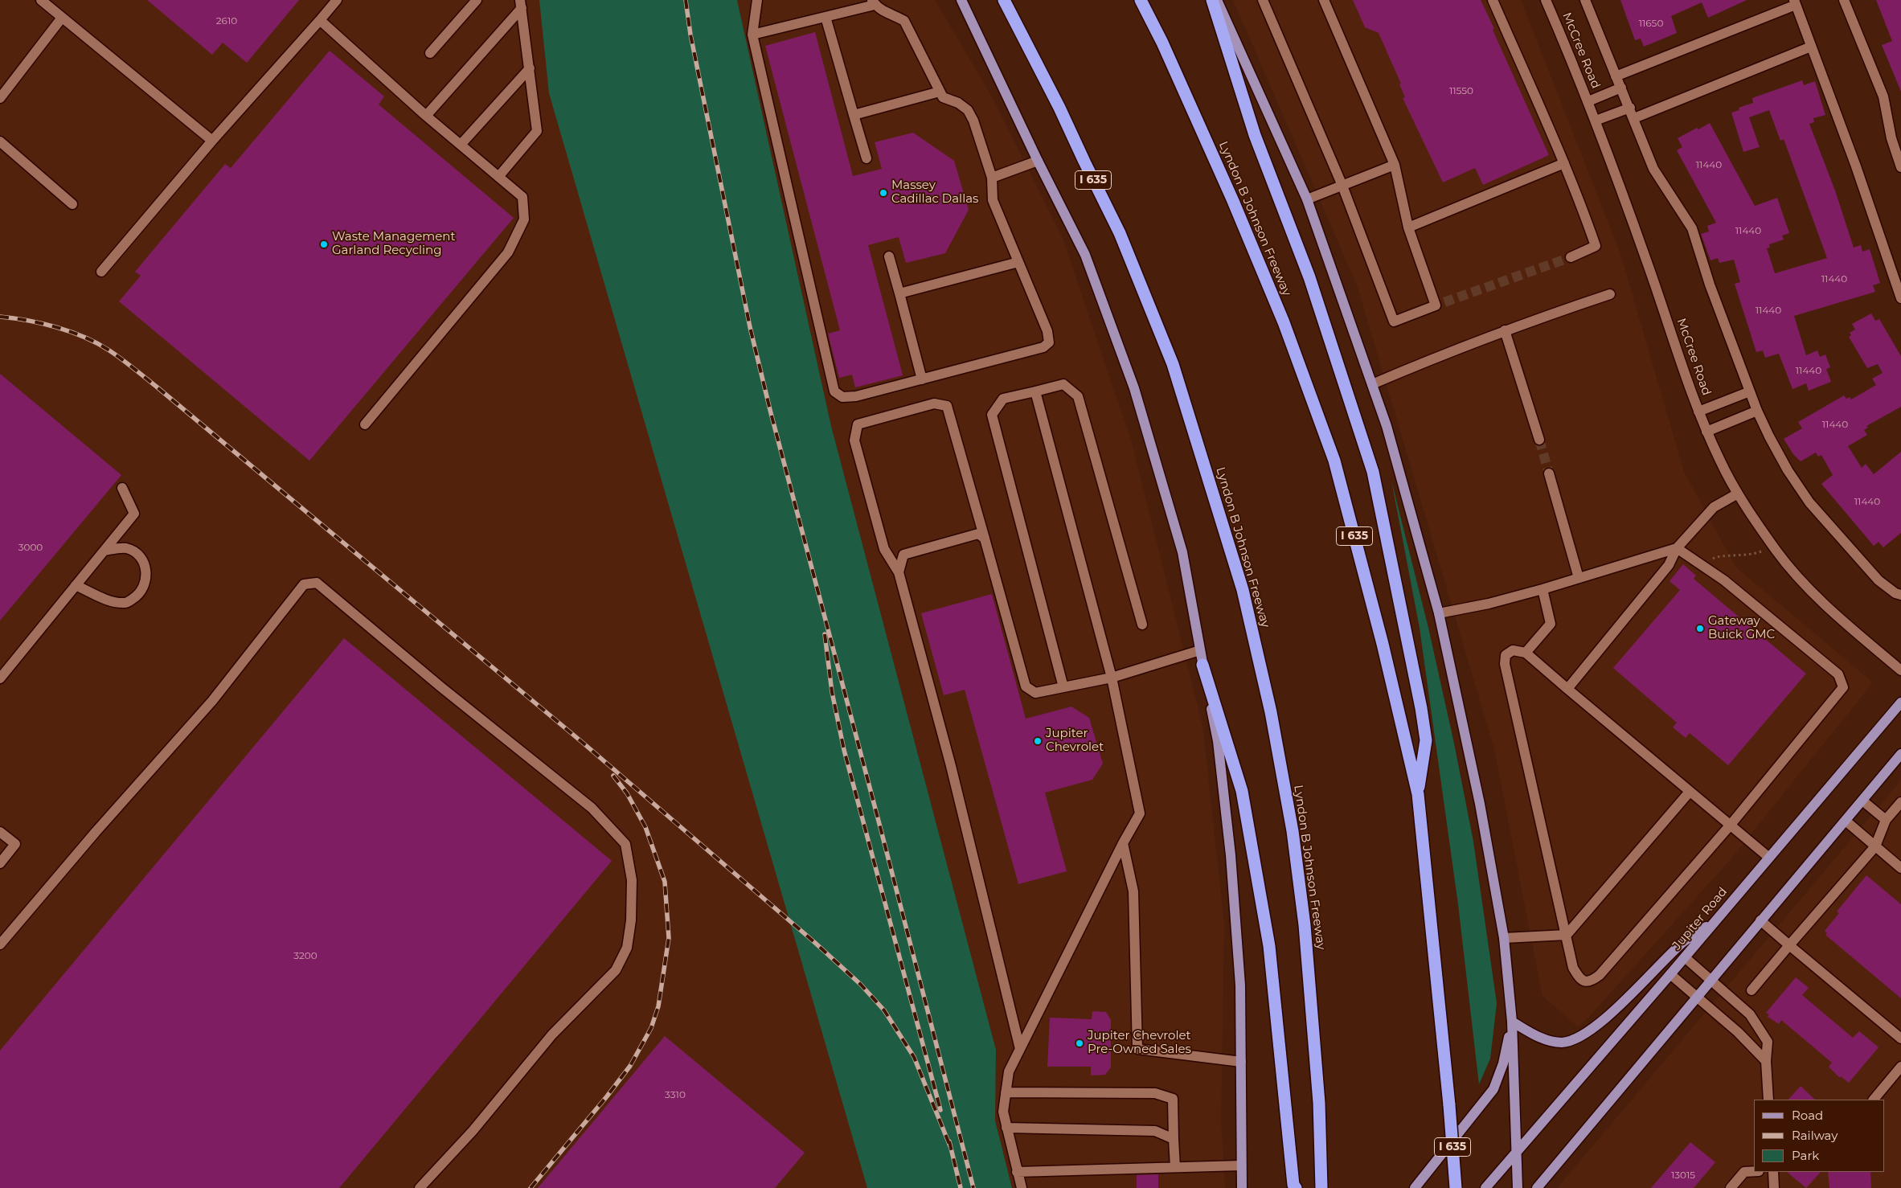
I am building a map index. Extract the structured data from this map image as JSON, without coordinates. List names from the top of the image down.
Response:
{
  "streets": {
    "highway": ["I 635", "Lyndon B Johnson Freeway"],
    "main road": ["Jupiter Road"],
    "street": ["McCree Road"]
  },
  "places": [
    "Massey Cadillac Dallas",
    "Waste Management Garland Recycling",
    "Gateway Buick GMC",
    "Jupiter Chevrolet",
    "Jupiter Chevrolet Pre-Owned Sales"
  ],
  "house_numbers": [
    "2610",
    "11650",
    "11550",
    "11440",
    "11440",
    "11440",
    "11440",
    "11440",
    "11440",
    "11440",
    "3000",
    "3200",
    "3310",
    "13015"
  ],
  "legend": ["Road", "Railway", "Park"]
}
